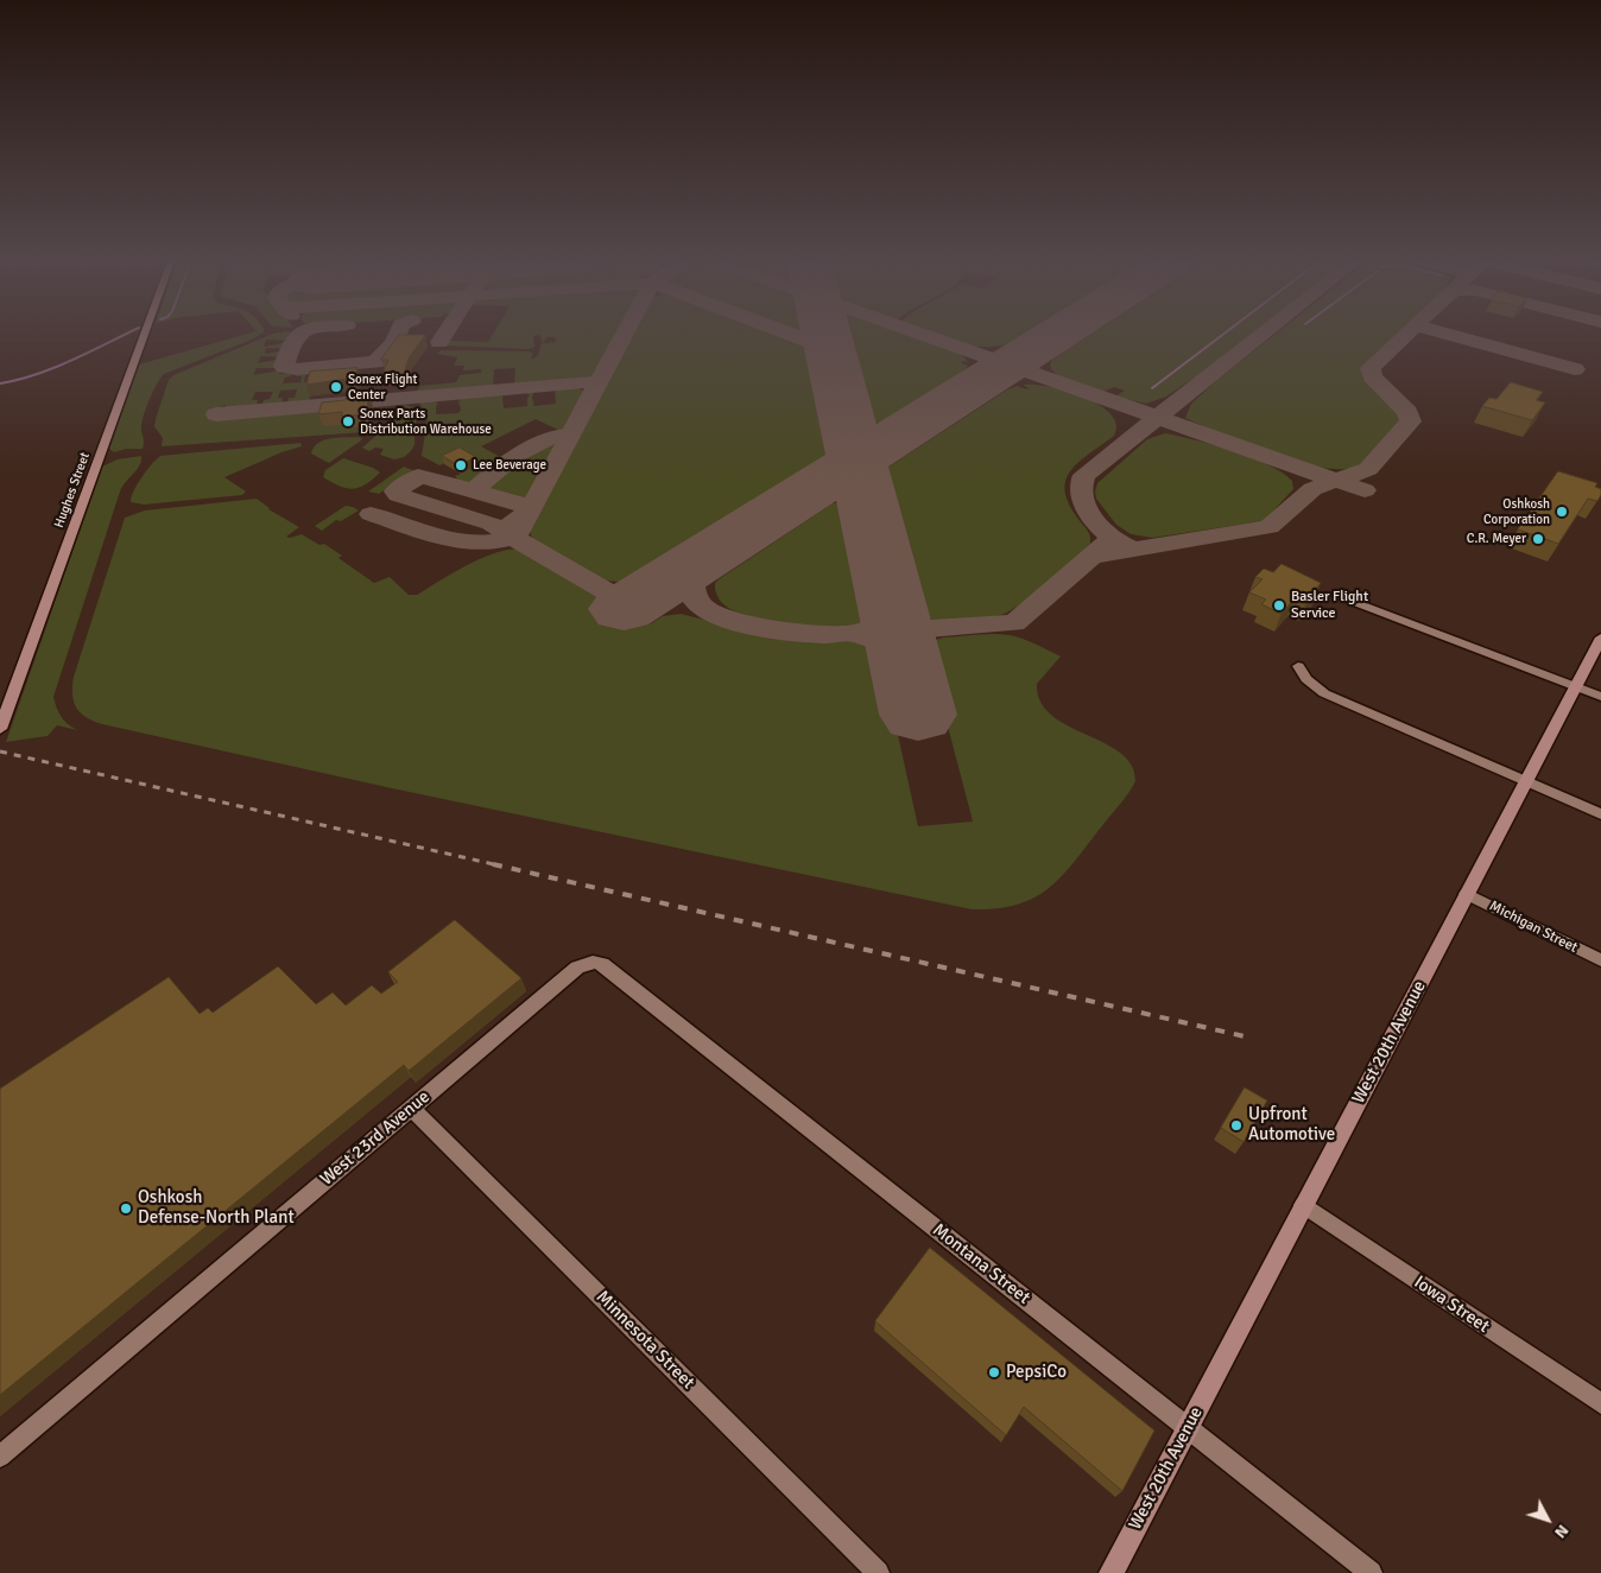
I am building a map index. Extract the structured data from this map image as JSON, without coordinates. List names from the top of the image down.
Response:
{
  "streets": {
    "street": [
      "Hughes Street",
      "Michigan Street",
      "West 20th Avenue",
      "West 23rd Avenue",
      "Montana Street",
      "Iowa Street",
      "Minnesota Street"
    ]
  },
  "crossings": [
    ["Michigan Street", "West 20th Avenue"],
    ["West 20th Avenue", "Montana Street"],
    ["West 20th Avenue", "Iowa Street"],
    ["West 23rd Avenue", "Montana Street"],
    ["West 23rd Avenue", "Minnesota Street"]
  ],
  "places": [
    "Sonex Flight Center",
    "Sonex Parts Distribution Warehouse",
    "Lee Beverage",
    "Oshkosh Corporation",
    "C.R. Meyer",
    "Basler Flight Service",
    "Upfront Automotive",
    "Oshkosh Defense-North Plant",
    "PepsiCo"
  ],
  "north": "bottom right"
}
